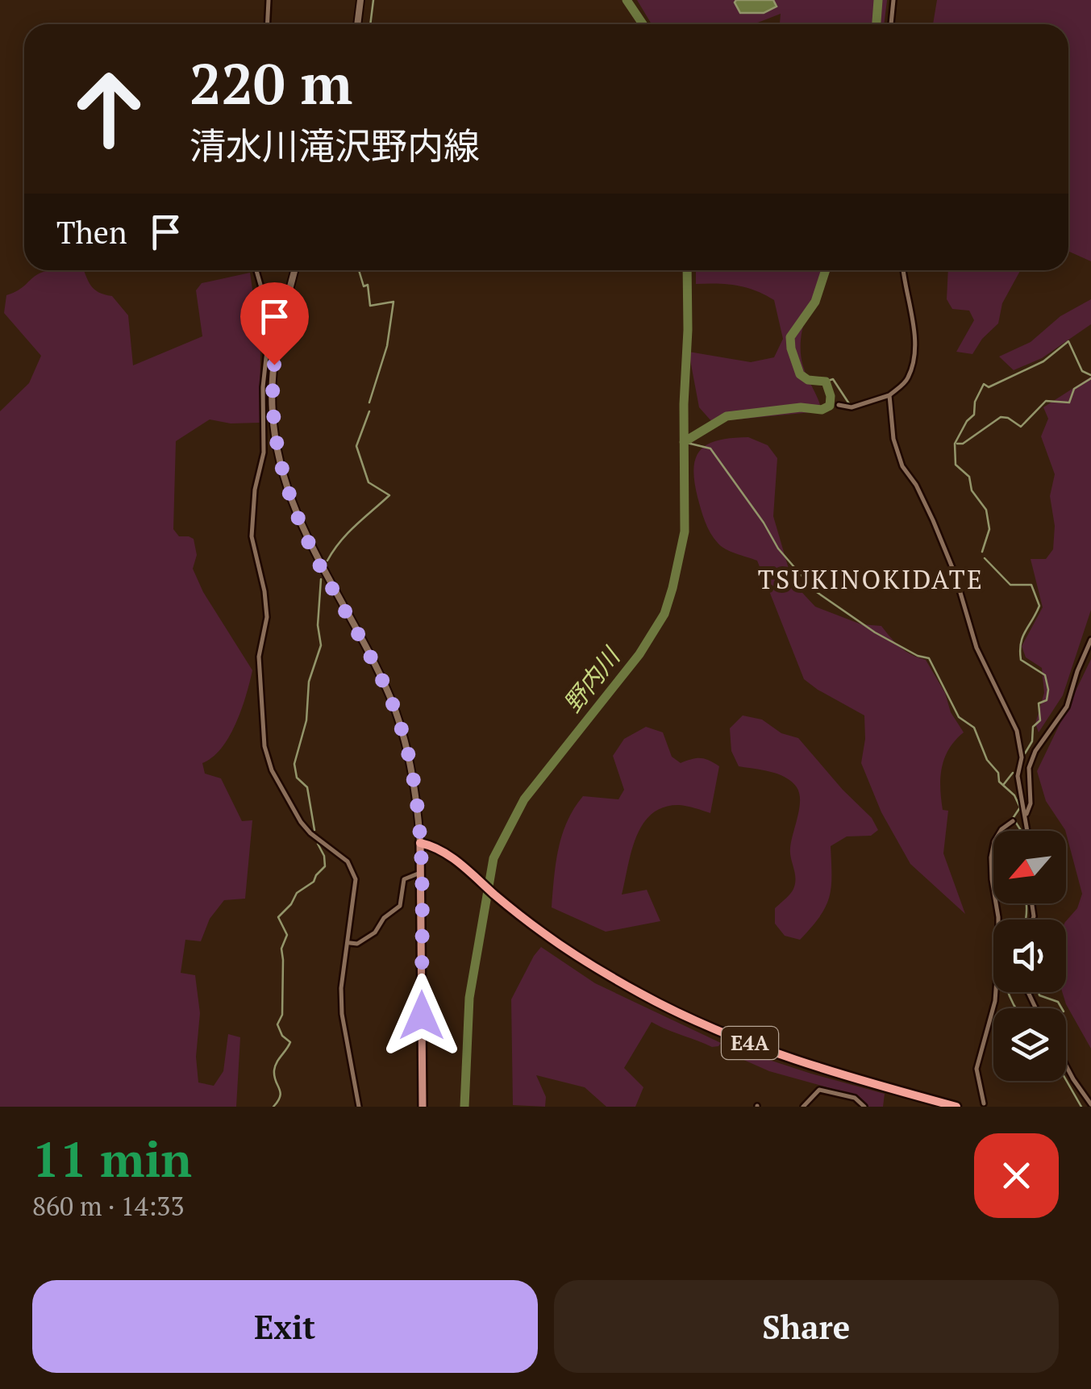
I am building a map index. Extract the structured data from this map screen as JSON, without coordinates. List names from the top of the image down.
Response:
{
  "streets": {
    "highway": ["E4A"]
  },
  "districts": ["TSUKINOKIDATE"],
  "water": ["野内川"],
  "north": "bottom left",
  "page": {
    "turn": ["220 m", "清水川滝沢野内線"],
    "then": "Then",
    "heading": ["11 min", "860 m · 14:33"],
    "buttons": ["Exit", "Share"]
  }
}
